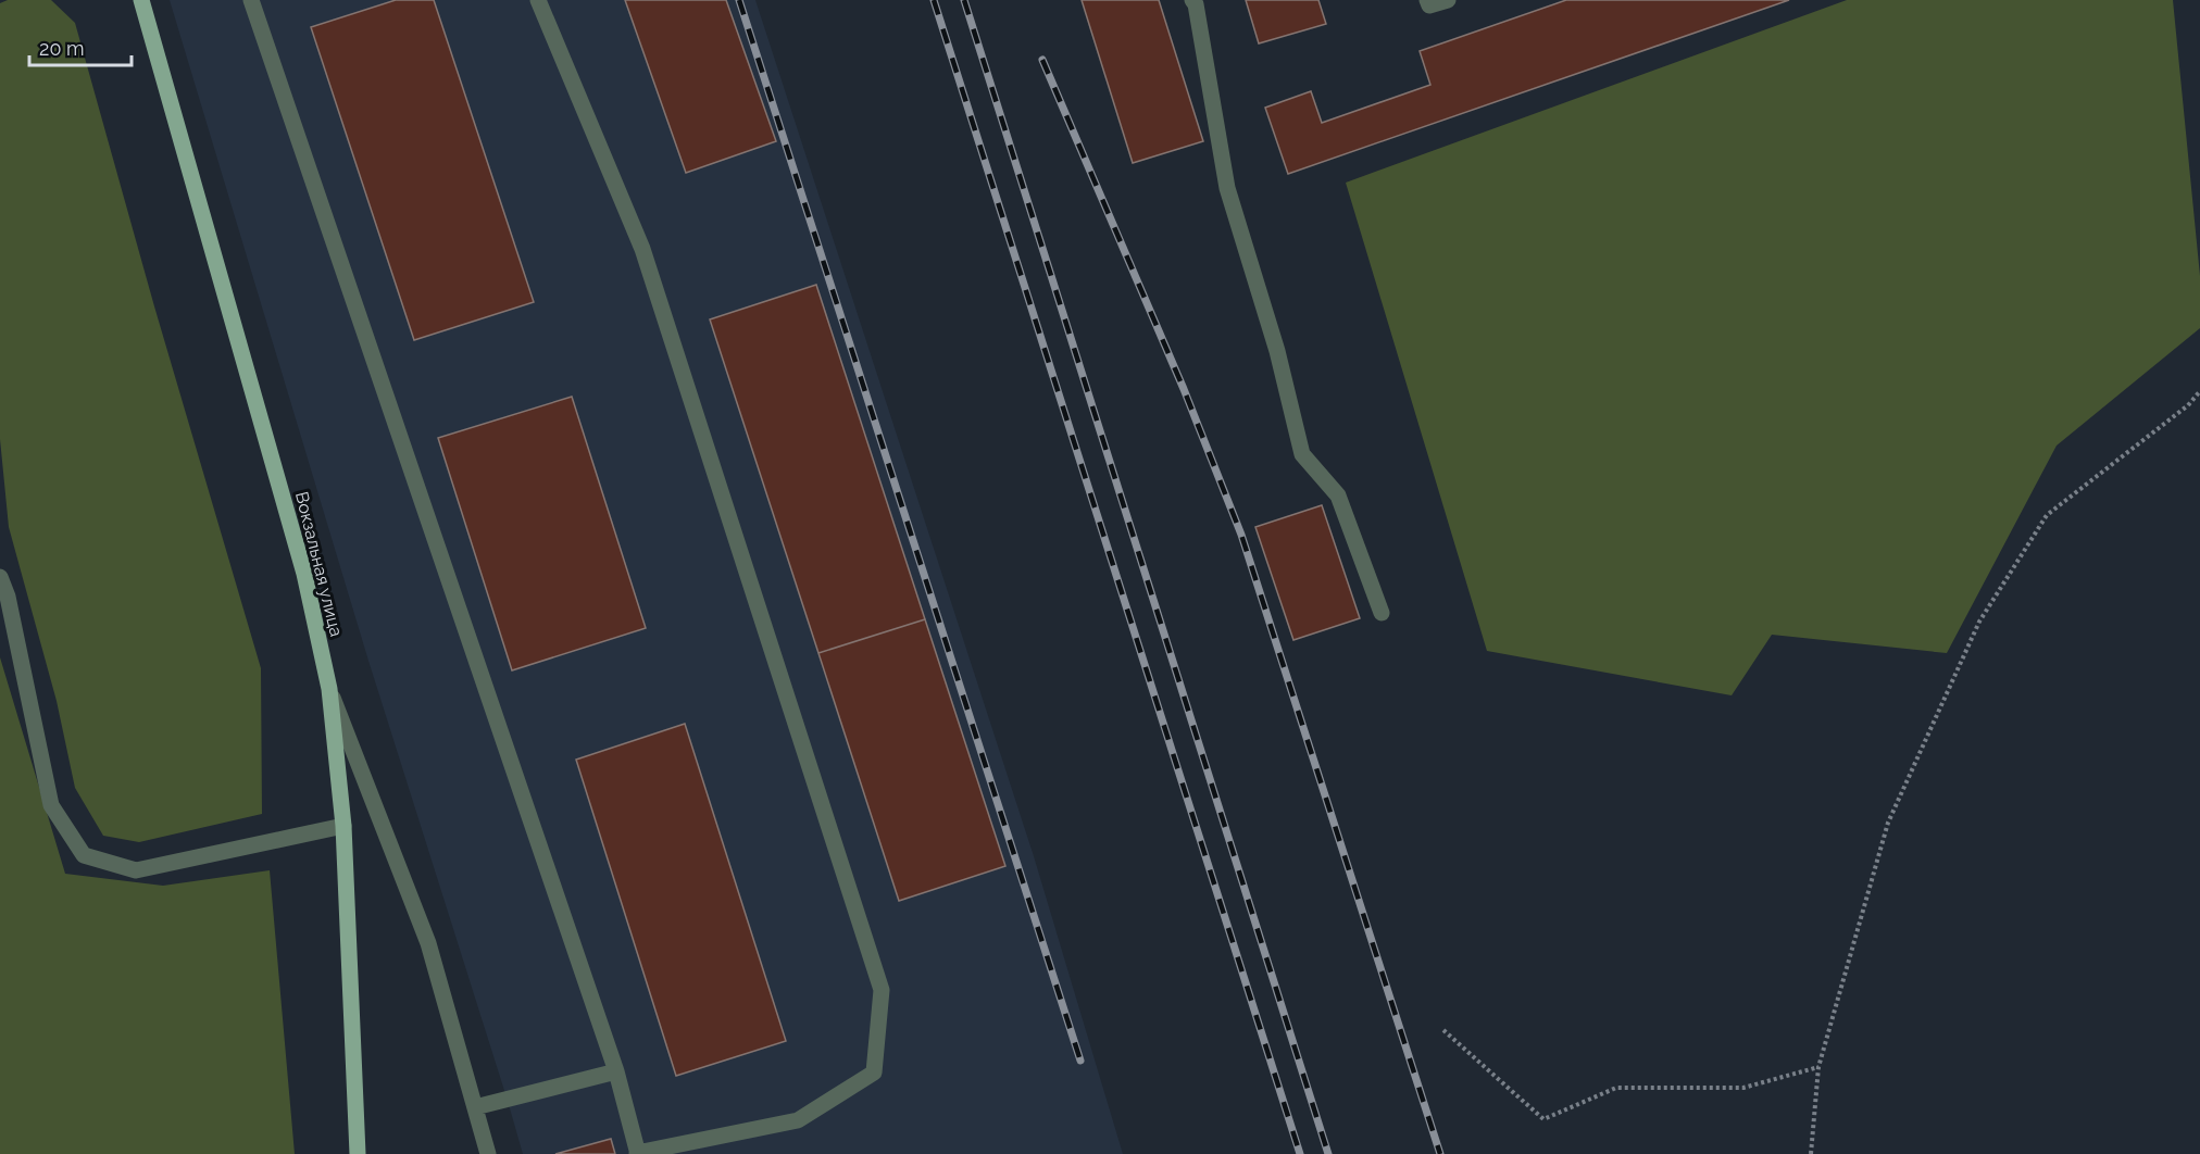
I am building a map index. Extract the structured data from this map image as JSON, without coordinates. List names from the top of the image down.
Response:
{
  "streets": {
    "main road": ["Вокзальная улица"]
  },
  "scale_bar": "20 m"
}
